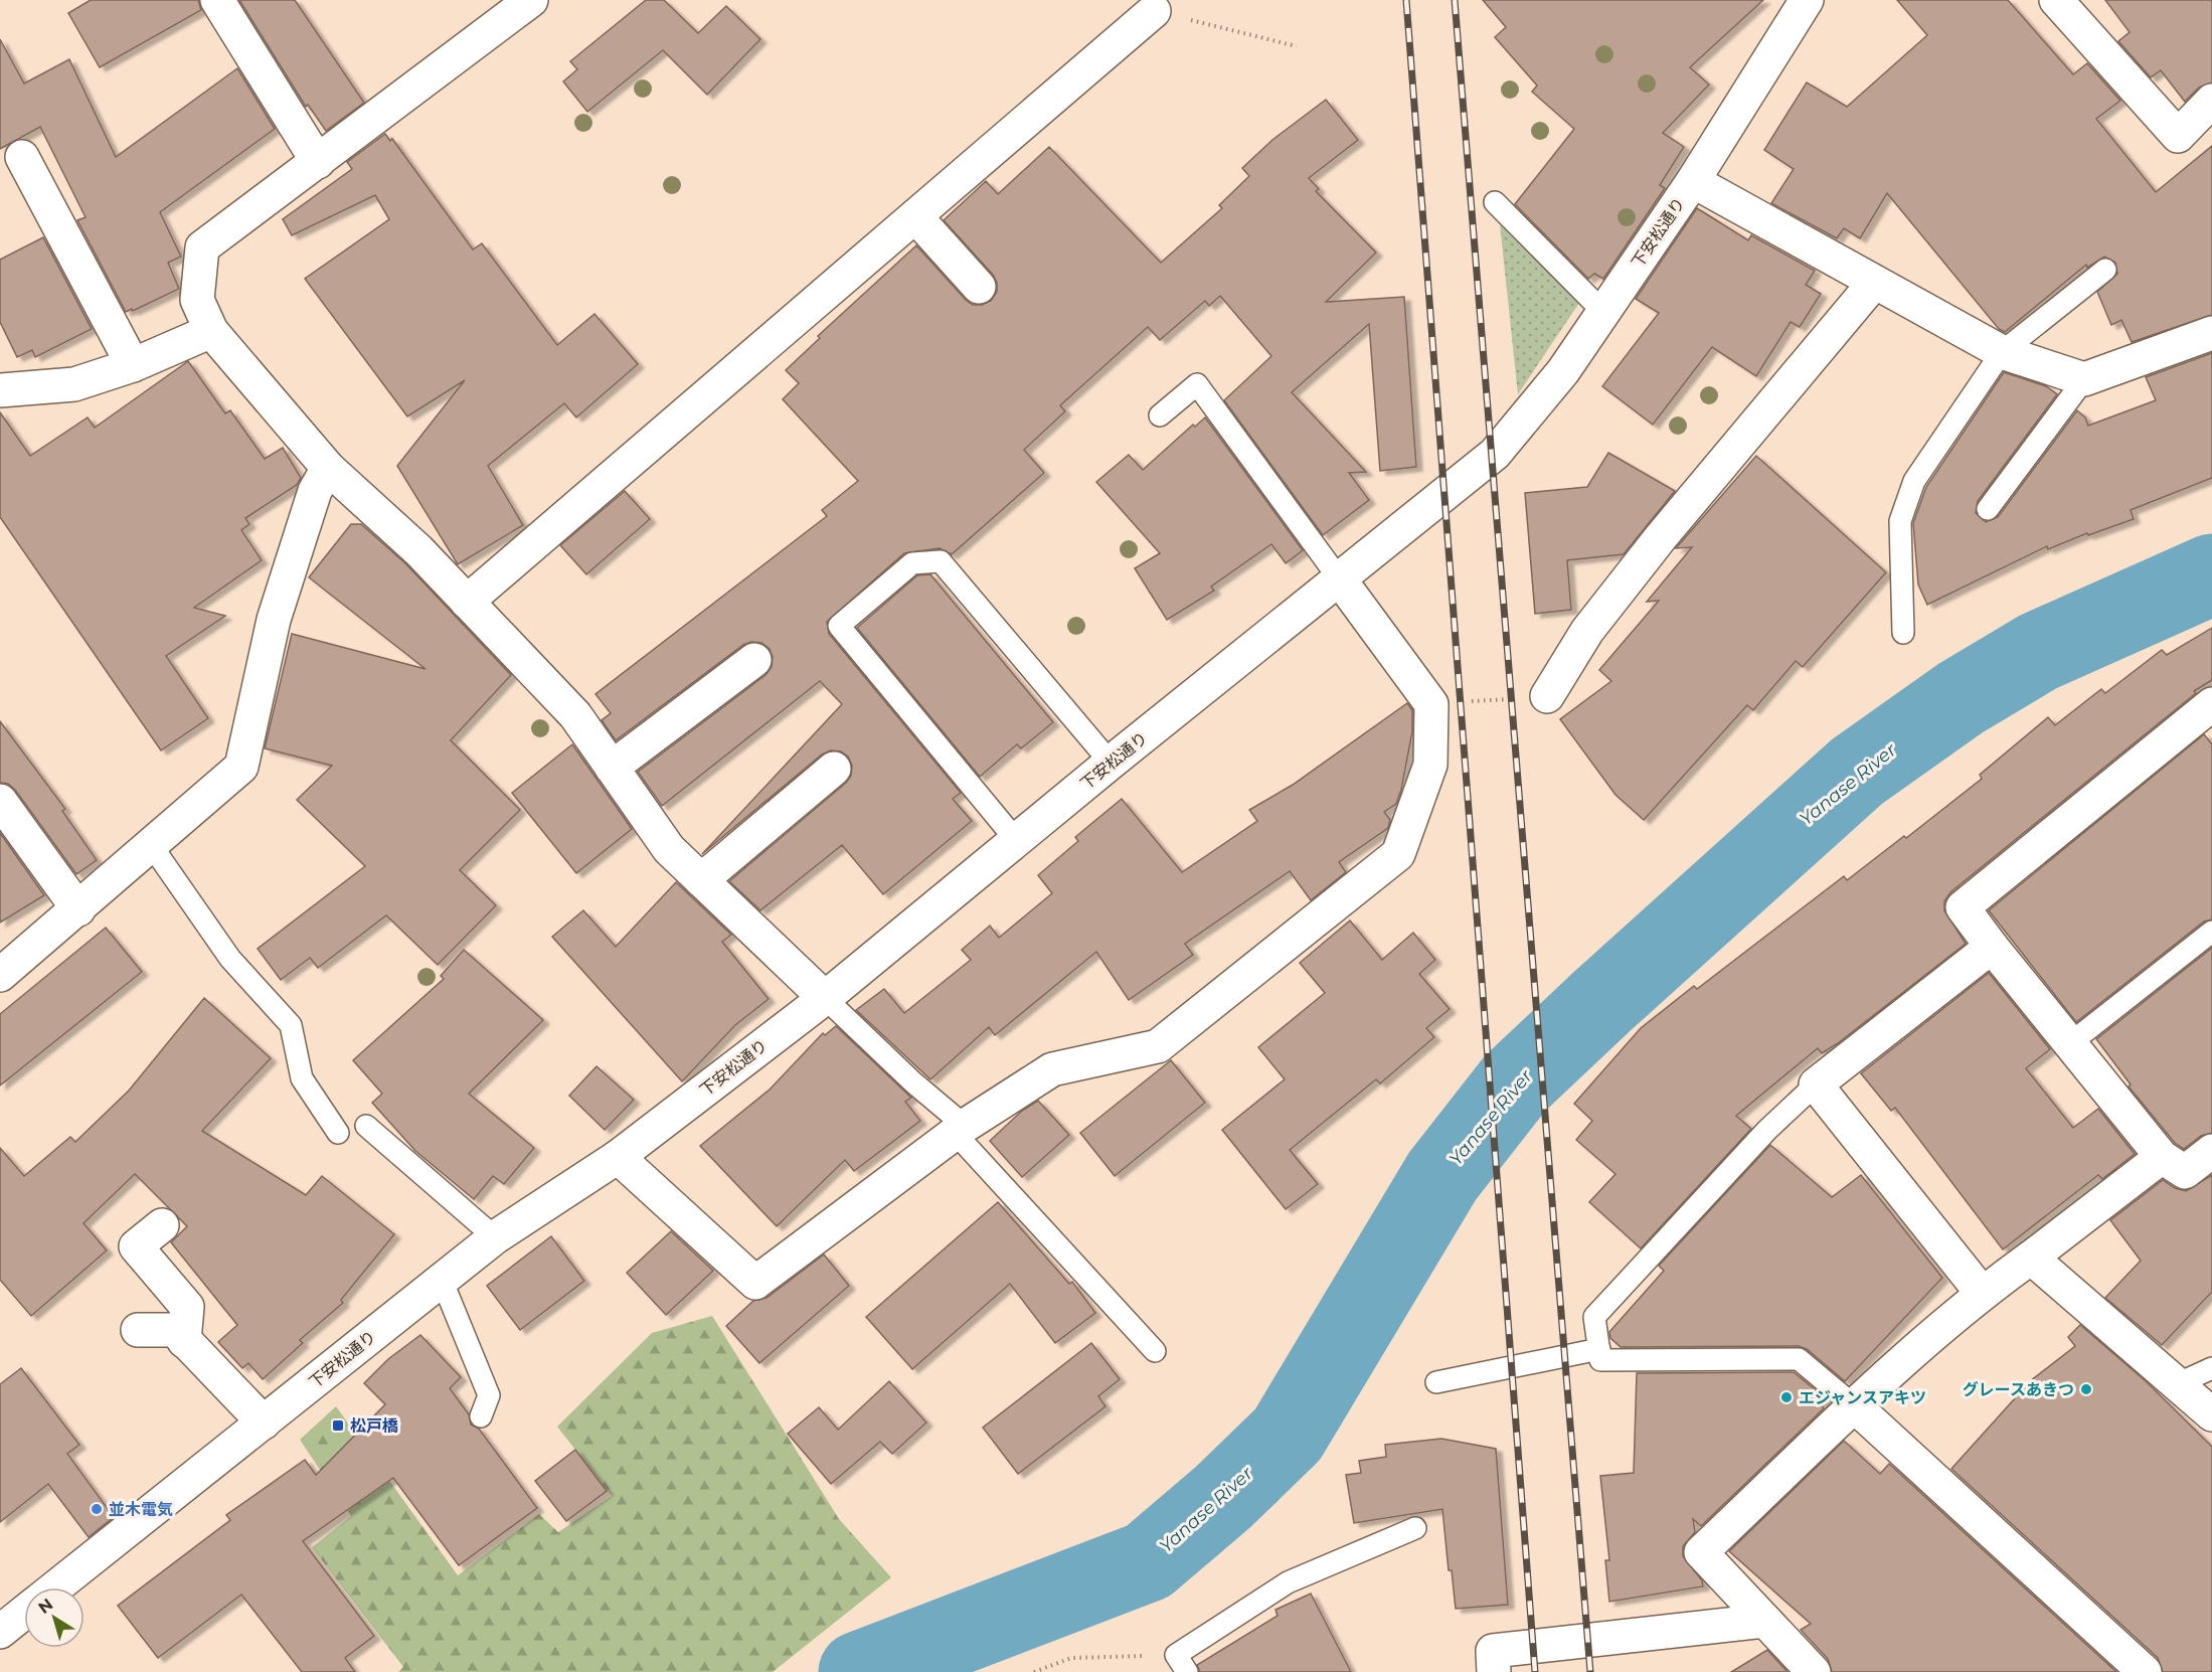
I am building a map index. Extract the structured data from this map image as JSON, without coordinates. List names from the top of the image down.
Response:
{
  "streets": {
    "street": ["下安松通り"]
  },
  "water": ["Yanase River"],
  "places": {
    "other": ["グレースあきつ", "エジャンスアキツ", "並木電気"],
    "transit": ["松戸橋"]
  },
  "north": "top left"
}
